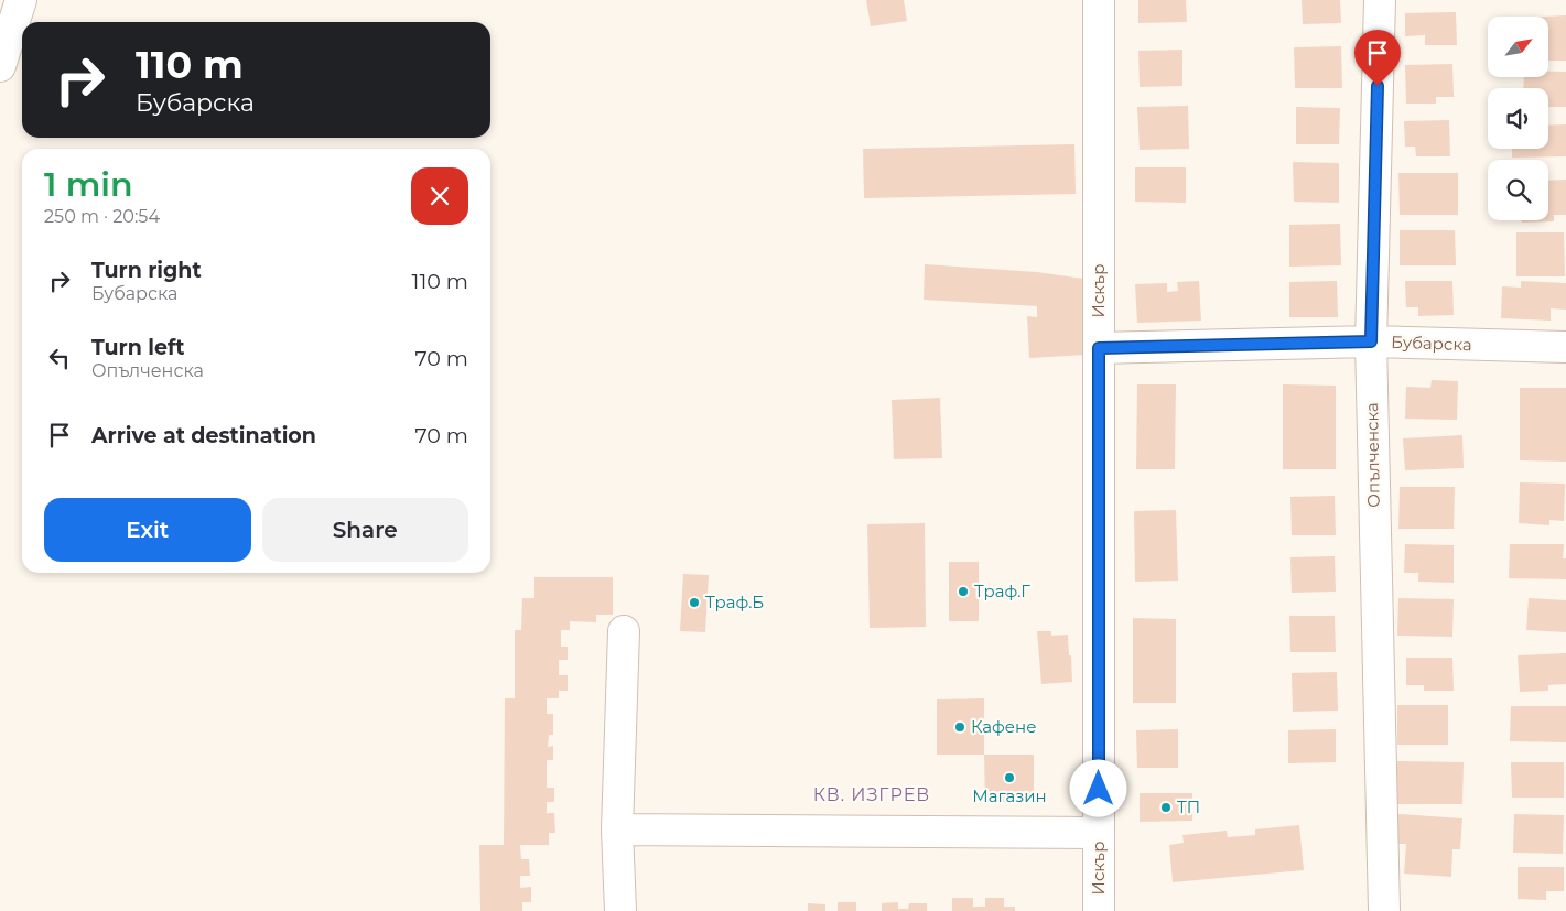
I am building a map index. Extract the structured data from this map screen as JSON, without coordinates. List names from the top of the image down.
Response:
{
  "streets": {
    "street": ["Искър", "Бубарска", "Опълченска"]
  },
  "crossings": [
    ["Искър", "Бубарска"],
    ["Бубарска", "Опълченска"]
  ],
  "districts": ["КВ. ИЗГРЕВ"],
  "places": [
    "Траф.Г",
    "Траф.Б",
    "Кафене",
    "Магазин",
    "ТП"
  ],
  "north": "top right",
  "page": {
    "turn": ["110 m", "Бубарска"],
    "heading": ["1 min", "250 m · 20:54"],
    "list": [
      {
        "name": "Turn right",
        "note": "Бубарска",
        "value": "110 m"
      },
      {
        "name": "Turn left",
        "note": "Опълченска",
        "value": "70 m"
      },
      {
        "name": "Arrive at destination",
        "value": "70 m"
      }
    ],
    "buttons": ["Exit", "Share"]
  }
}
